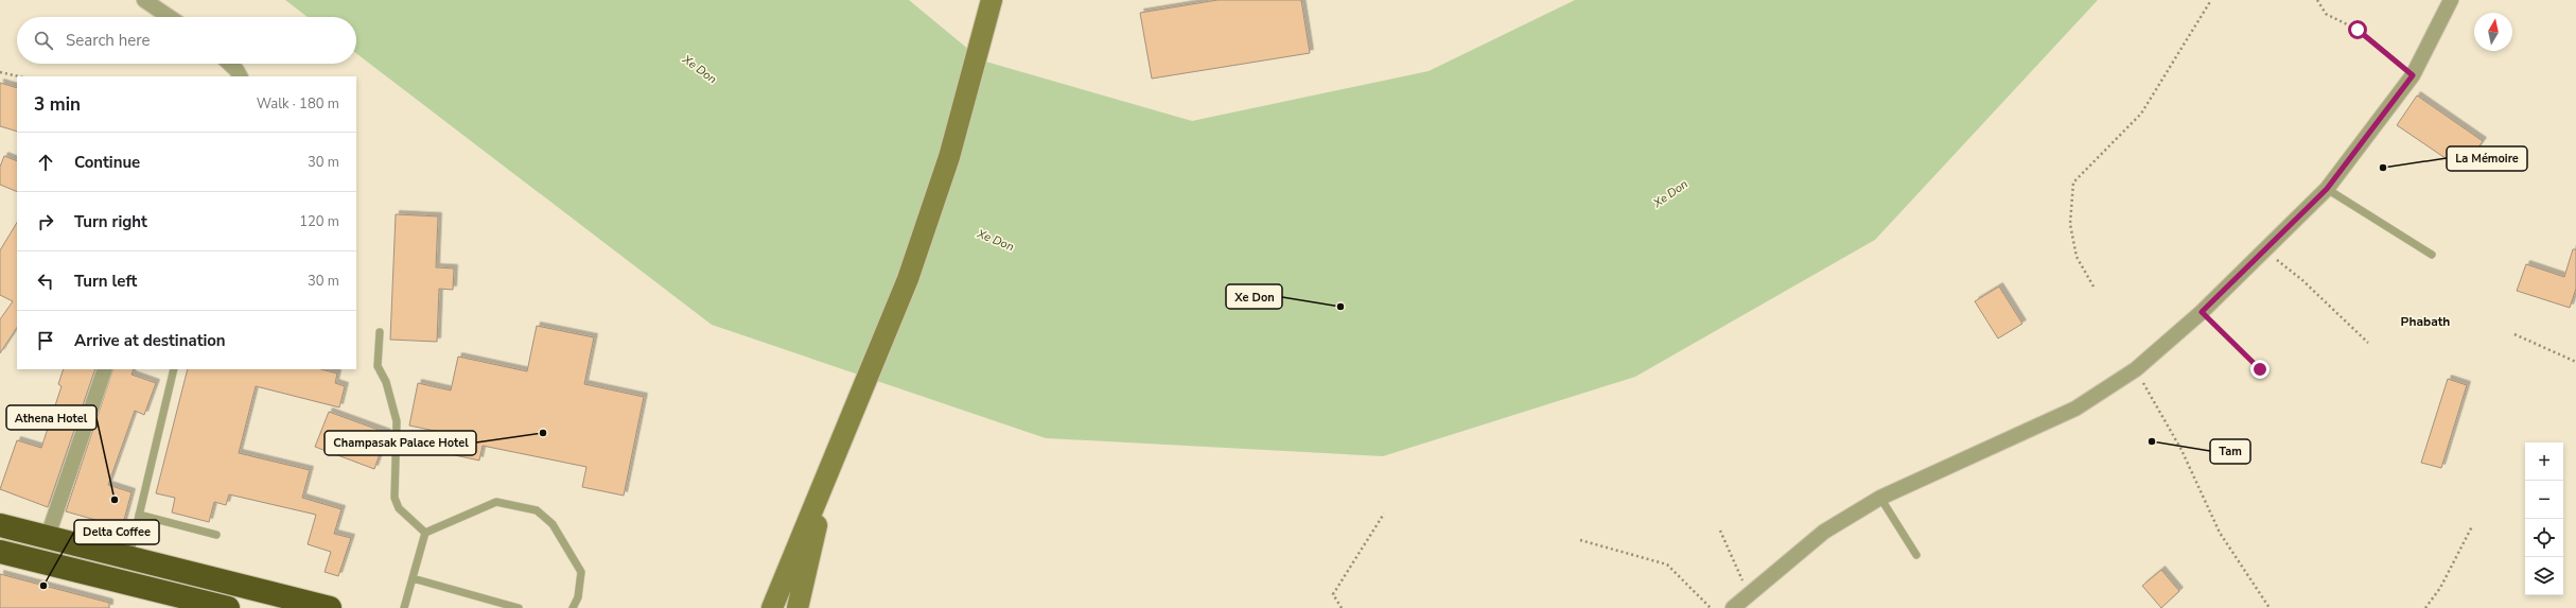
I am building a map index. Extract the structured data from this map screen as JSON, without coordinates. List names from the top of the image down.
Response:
{
  "districts": ["Phabath"],
  "water": ["Xe Don"],
  "places": [
    "La Mémoire",
    "Xe Don",
    "Champasak Palace Hotel",
    "Tam",
    "Athena Hotel",
    "Delta Coffee"
  ],
  "north": "top",
  "page": {
    "search": "Search here",
    "heading": ["3 min", "Walk · 180 m"],
    "list": [
      ["Continue", "30 m"],
      ["Turn right", "120 m"],
      ["Turn left", "30 m"],
      "Arrive at destination"
    ],
    "map_buttons": ["+", "−"]
  }
}
